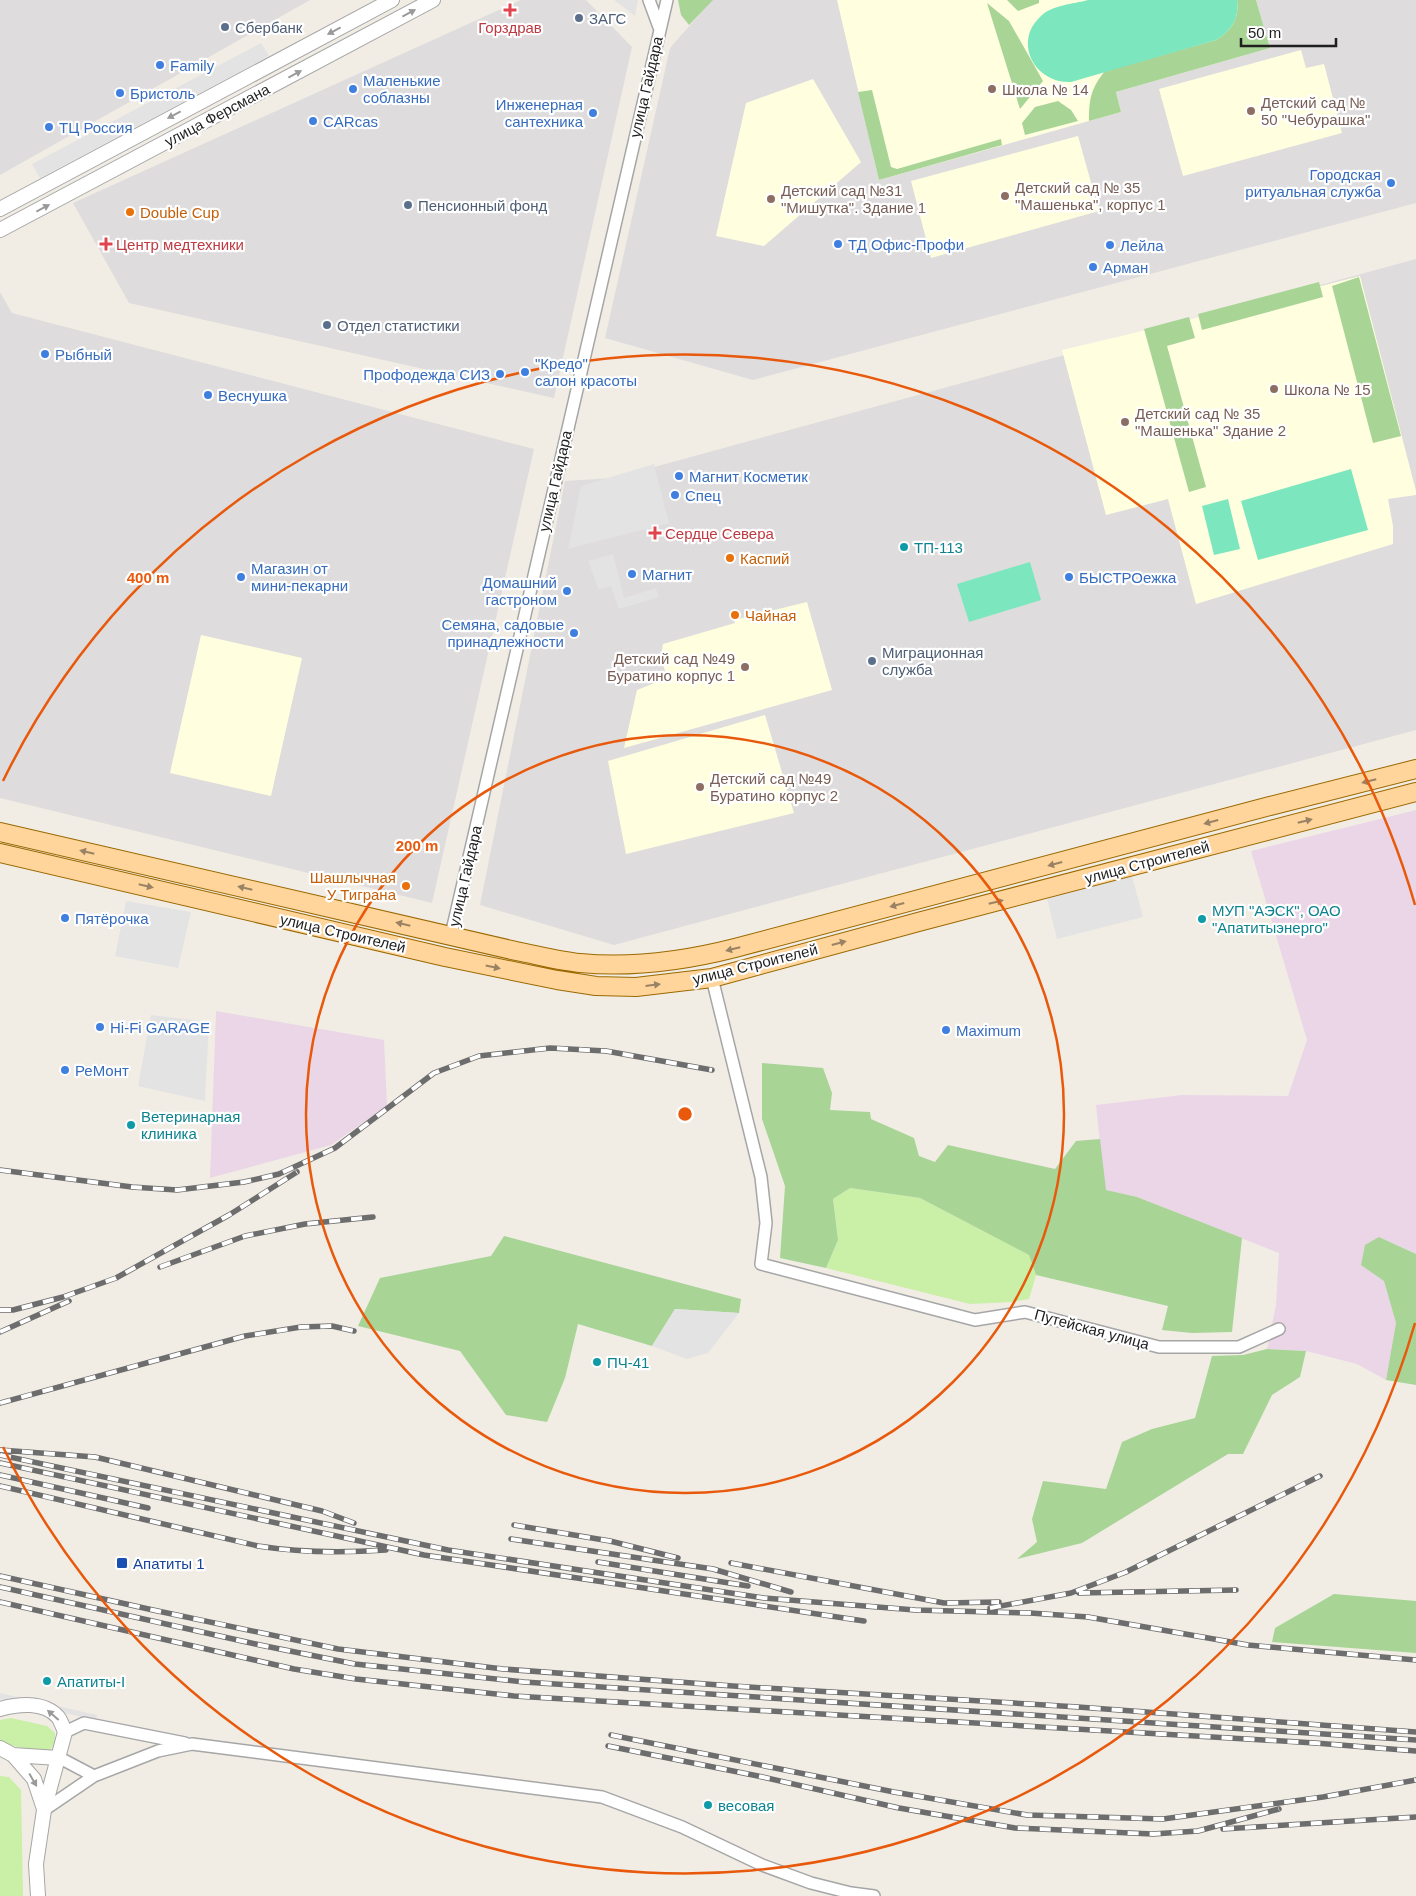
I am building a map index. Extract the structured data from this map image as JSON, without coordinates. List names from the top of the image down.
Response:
{
  "streets": {
    "main road": ["улица Строителей"],
    "street": ["улица Гайдара", "улица Ферсмана", "Путейская улица"]
  },
  "crossings": [
    ["улица Гайдара", "улица Строителей"],
    ["улица Строителей", "Путейская улица"]
  ],
  "places": {
    "health": ["Горздрав", "Центр медтехники", "Сердце Севера"],
    "other": [
      "ЗАГС",
      "Сбербанк",
      "Family",
      "Маленькие соблазны",
      "Школа № 14",
      "Бристоль",
      "Детский сад № 50 \"Чебурашка\"",
      "Инженерная сантехника",
      "CARcas",
      "ТЦ Россия",
      "Городская ритуальная служба",
      "Детский сад № 35 \"Машенька\", корпус 1",
      "Детский сад №31 \"Мишутка\". Здание 1",
      "Пенсионный фонд",
      "Double Cup",
      "ТД Офис-Профи",
      "Лейла",
      "Арман",
      "Отдел статистики",
      "Рыбный",
      "\"Кредо\" салон красоты",
      "Профодежда СИЗ",
      "Школа № 15",
      "Веснушка",
      "Детский сад № 35 \"Машенька\" Здание 2",
      "Магнит Косметик",
      "Спец",
      "ТП-113",
      "Каспий",
      "Магнит",
      "Магазин от мини-пекарни",
      "БЫСТРОежка",
      "Домашний гастроном",
      "Чайная",
      "Семяна, садовые принадлежности",
      "Миграционная служба",
      "Детский сад №49 Буратино корпус 1",
      "Детский сад №49 Буратино корпус 2",
      "Шашлычная У Тиграна",
      "Пятёрочка",
      "МУП \"АЭСК\", ОАО \"Апатитыэнерго\"",
      "Hi-Fi GARAGE",
      "Maximum",
      "РеМонт",
      "Ветеринарная клиника",
      "ПЧ-41",
      "Апатиты-I",
      "весовая"
    ],
    "transit": ["Апатиты 1"]
  },
  "scale_bar": "50 m",
  "rings": ["400 m", "200 m"]
}
